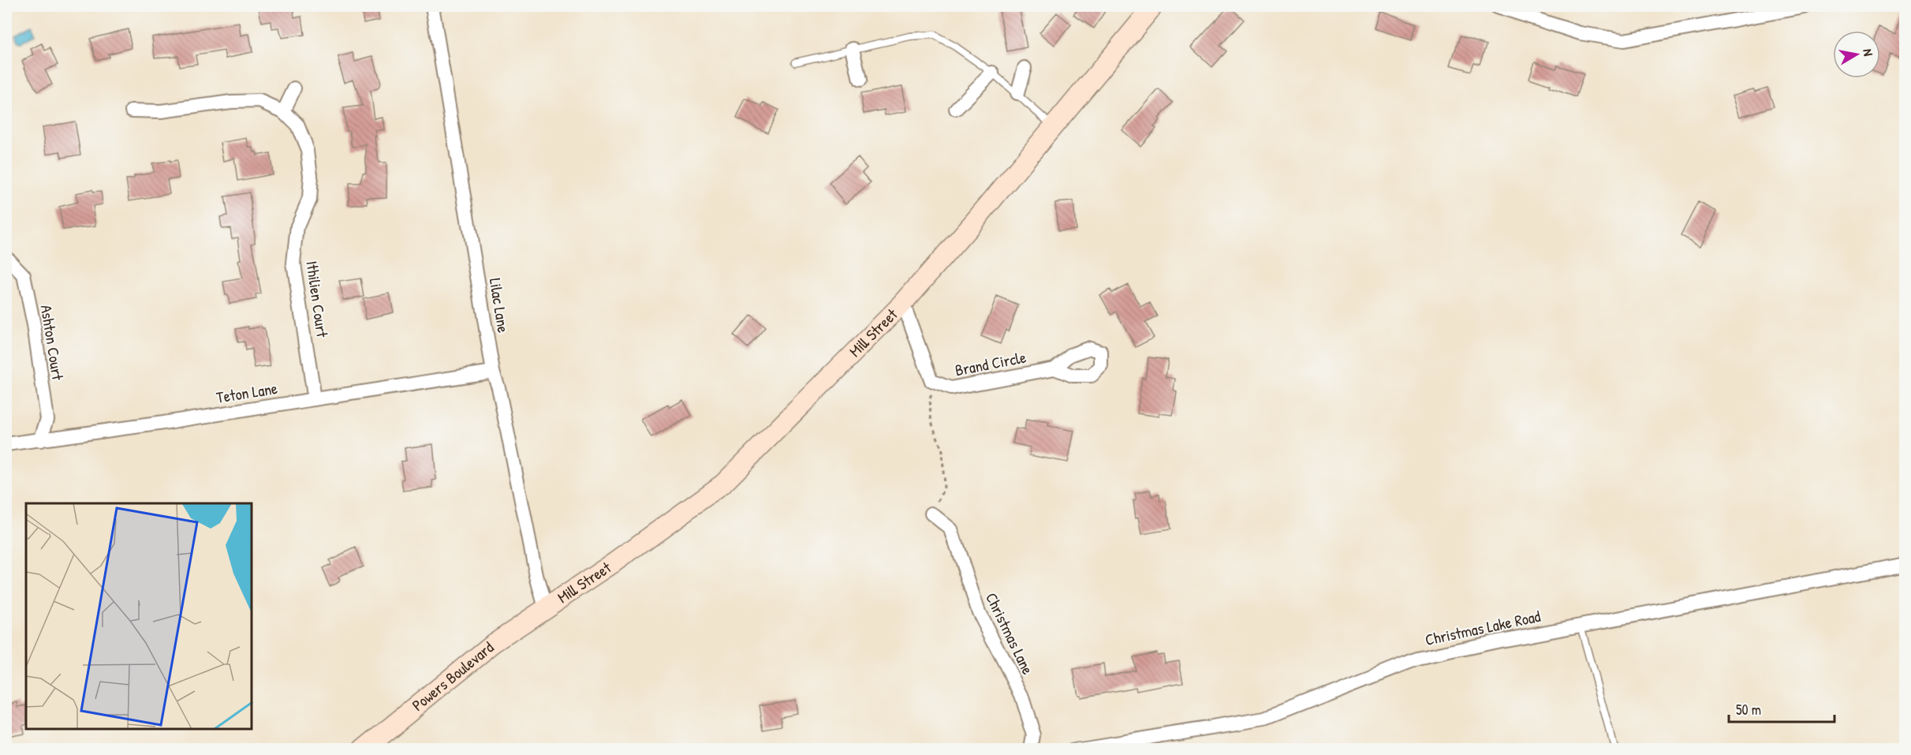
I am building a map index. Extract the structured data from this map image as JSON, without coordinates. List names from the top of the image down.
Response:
{
  "streets": {
    "main road": ["Mill Street", "Powers Boulevard"],
    "street": [
      "Ithilien Court",
      "Lilac Lane",
      "Ashton Court",
      "Brand Circle",
      "Teton Lane",
      "Christmas Lake Road",
      "Christmas Lane"
    ]
  },
  "crossings": [
    ["Ithilien Court", "Teton Lane"],
    ["Lilac Lane", "Mill Street"],
    ["Lilac Lane", "Teton Lane"],
    ["Lilac Lane", "Powers Boulevard"],
    ["Mill Street", "Brand Circle"],
    ["Mill Street", "Powers Boulevard"],
    ["Ashton Court", "Teton Lane"]
  ],
  "scale_bar": "50 m",
  "north": "right"
}
